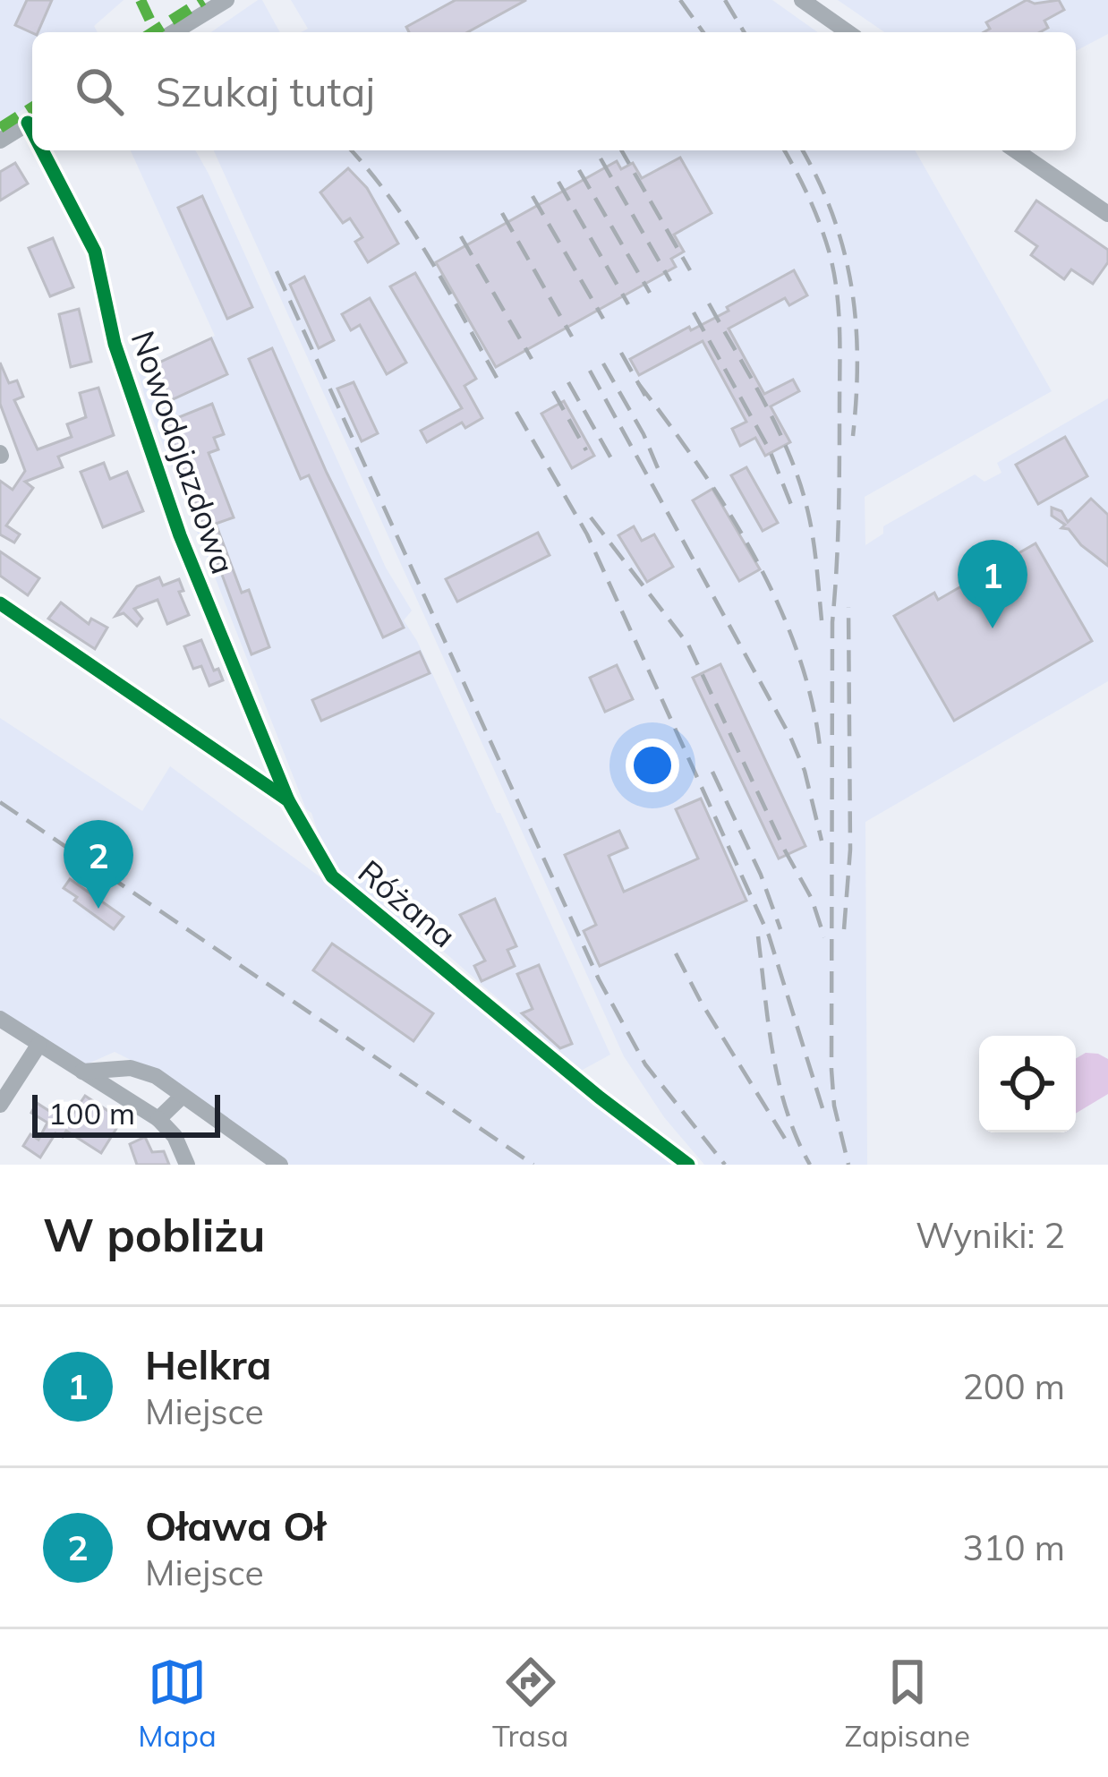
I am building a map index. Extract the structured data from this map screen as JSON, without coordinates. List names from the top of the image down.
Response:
{
  "streets": {
    "street": ["Nowodojazdowa", "Różana"]
  },
  "crossings": [
    ["Nowodojazdowa", "Różana"]
  ],
  "scale_bar": "100 m",
  "page": {
    "search": "Szukaj tutaj",
    "pins": ["1", "2"],
    "scale": "100 m",
    "heading": ["W pobliżu", "Wyniki: 2"],
    "list": [
      {
        "mark": "1",
        "name": "Helkra",
        "note": "Miejsce",
        "value": "200 m"
      },
      {
        "mark": "2",
        "name": "Oława Oł",
        "note": "Miejsce",
        "value": "310 m"
      }
    ],
    "nav": ["Mapa", "Trasa", "Zapisane"]
  }
}
